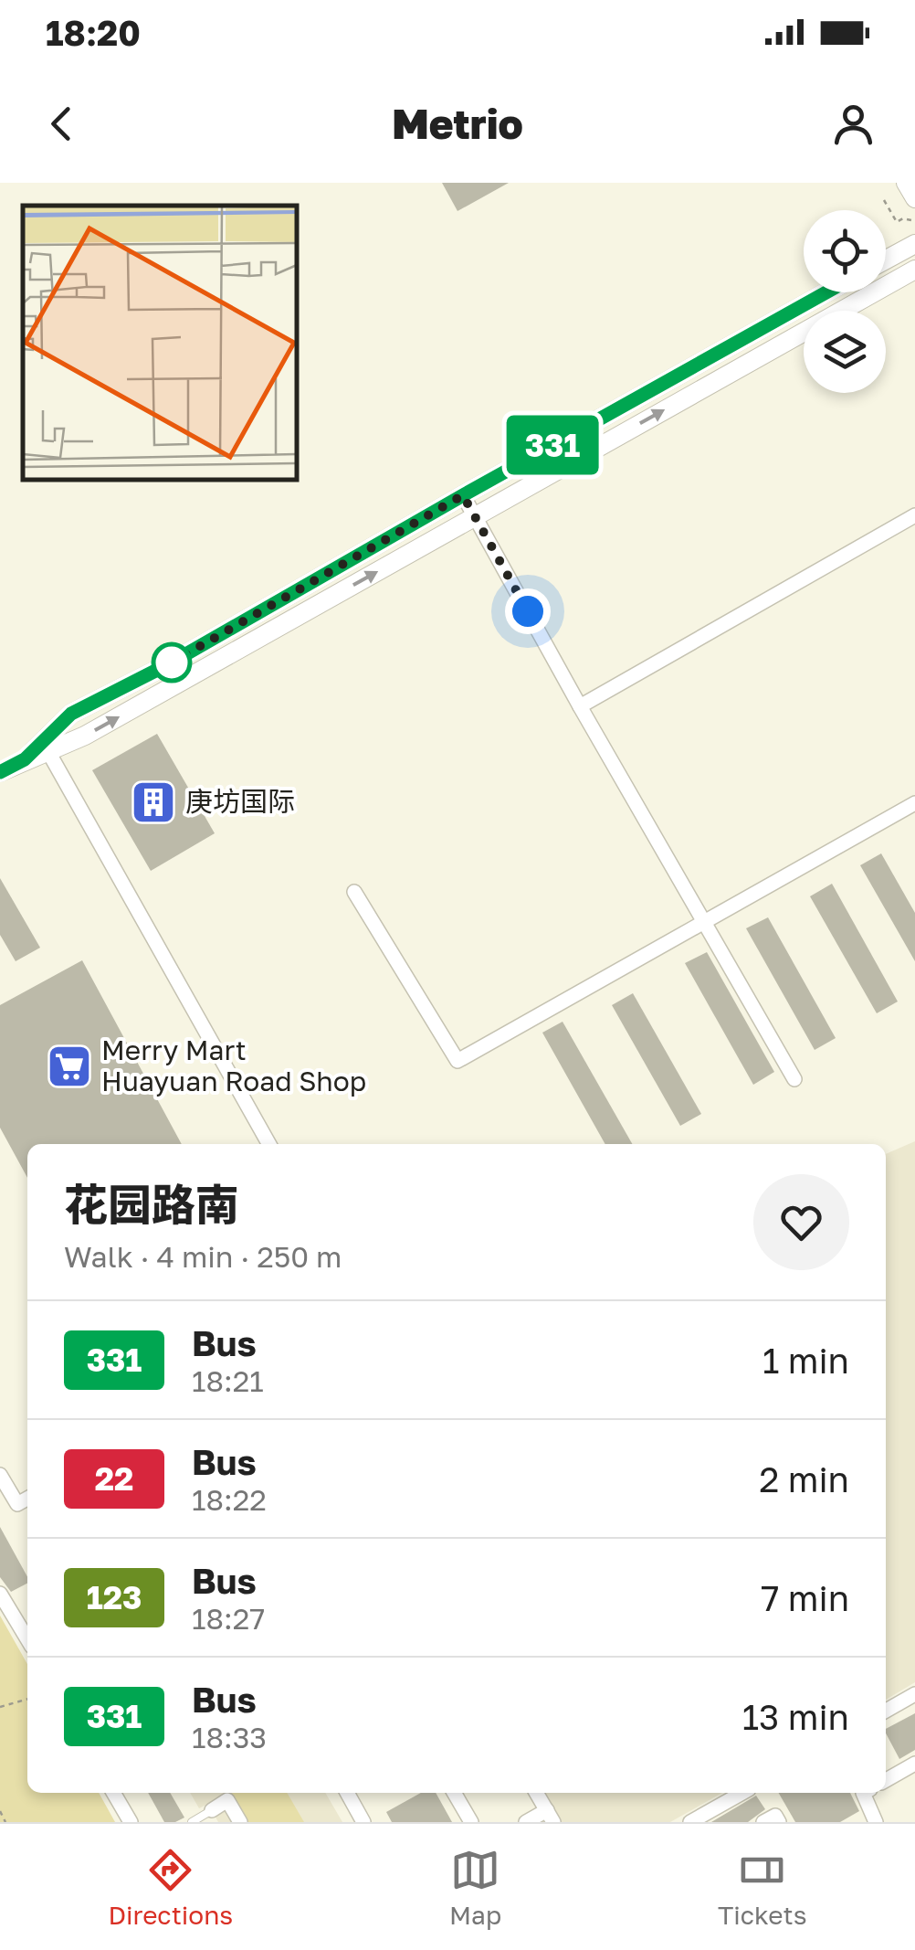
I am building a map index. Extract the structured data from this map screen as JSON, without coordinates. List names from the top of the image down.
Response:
{
  "places": {
    "building": ["庚坊国际"],
    "supermarket": ["Merry Mart Huayuan Road Shop"]
  },
  "lines": ["bus line 331"],
  "page": {
    "status": "18:20",
    "header": "Metrio",
    "on_map": "331",
    "heading": ["花园路南", "Walk · 4 min · 250 m"],
    "list": [
      {
        "mark": "331",
        "name": "Bus",
        "note": "18:21",
        "value": "1 min"
      },
      {
        "mark": "22",
        "name": "Bus",
        "note": "18:22",
        "value": "2 min"
      },
      {
        "mark": "123",
        "name": "Bus",
        "note": "18:27",
        "value": "7 min"
      },
      {
        "mark": "331",
        "name": "Bus",
        "note": "18:33",
        "value": "13 min"
      }
    ],
    "tabs": ["Directions", "Map", "Tickets"]
  }
}
